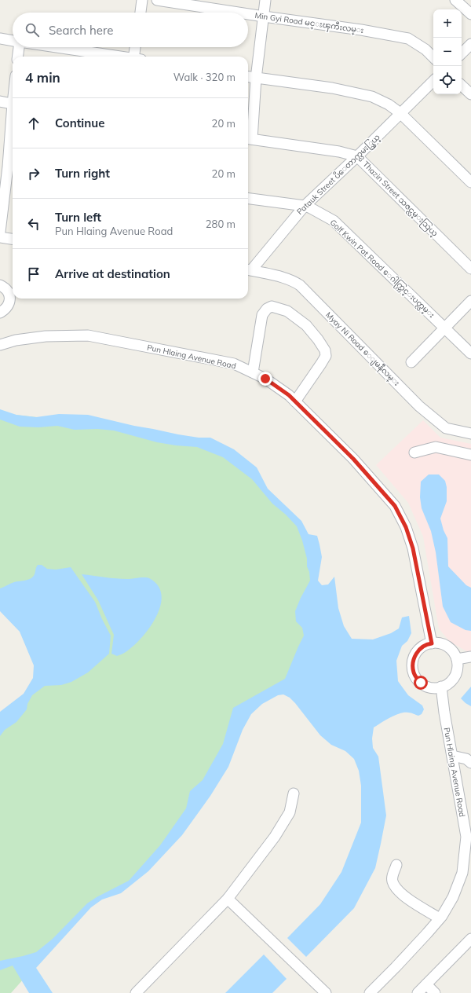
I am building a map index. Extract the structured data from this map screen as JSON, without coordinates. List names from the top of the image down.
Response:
{
  "streets": {
    "street": [
      "Min Gyi Road မင္းၾကီးလမ္း",
      "Patauk Street ပိေတာက္လမး္သြယ္",
      "Thazin Street သဇင္လမ္းသြယ္",
      "Golf Kwin Pat Road ေဂါက္ကြင္းပတ္လမ္း",
      "Myay Ni Road ေျမနီလမ္း",
      "Pun Hlaing Avenue Road"
    ]
  },
  "crossings": [
    ["Patauk Street ပိေတာက္လမး္သြယ္", "Thazin Street သဇင္လမ္းသြယ္"],
    ["Patauk Street ပိေတာက္လမး္သြယ္", "Golf Kwin Pat Road ေဂါက္ကြင္းပတ္လမ္း"],
    ["Patauk Street ပိေတာက္လမး္သြယ္", "Myay Ni Road ေျမနီလမ္း"]
  ],
  "page": {
    "map_buttons": ["+", "−"],
    "search": "Search here",
    "heading": ["4 min", "Walk · 320 m"],
    "list": [
      ["Continue", "20 m"],
      ["Turn right", "20 m"],
      ["Turn left", "Pun Hlaing Avenue Road", "280 m"],
      "Arrive at destination"
    ]
  }
}
